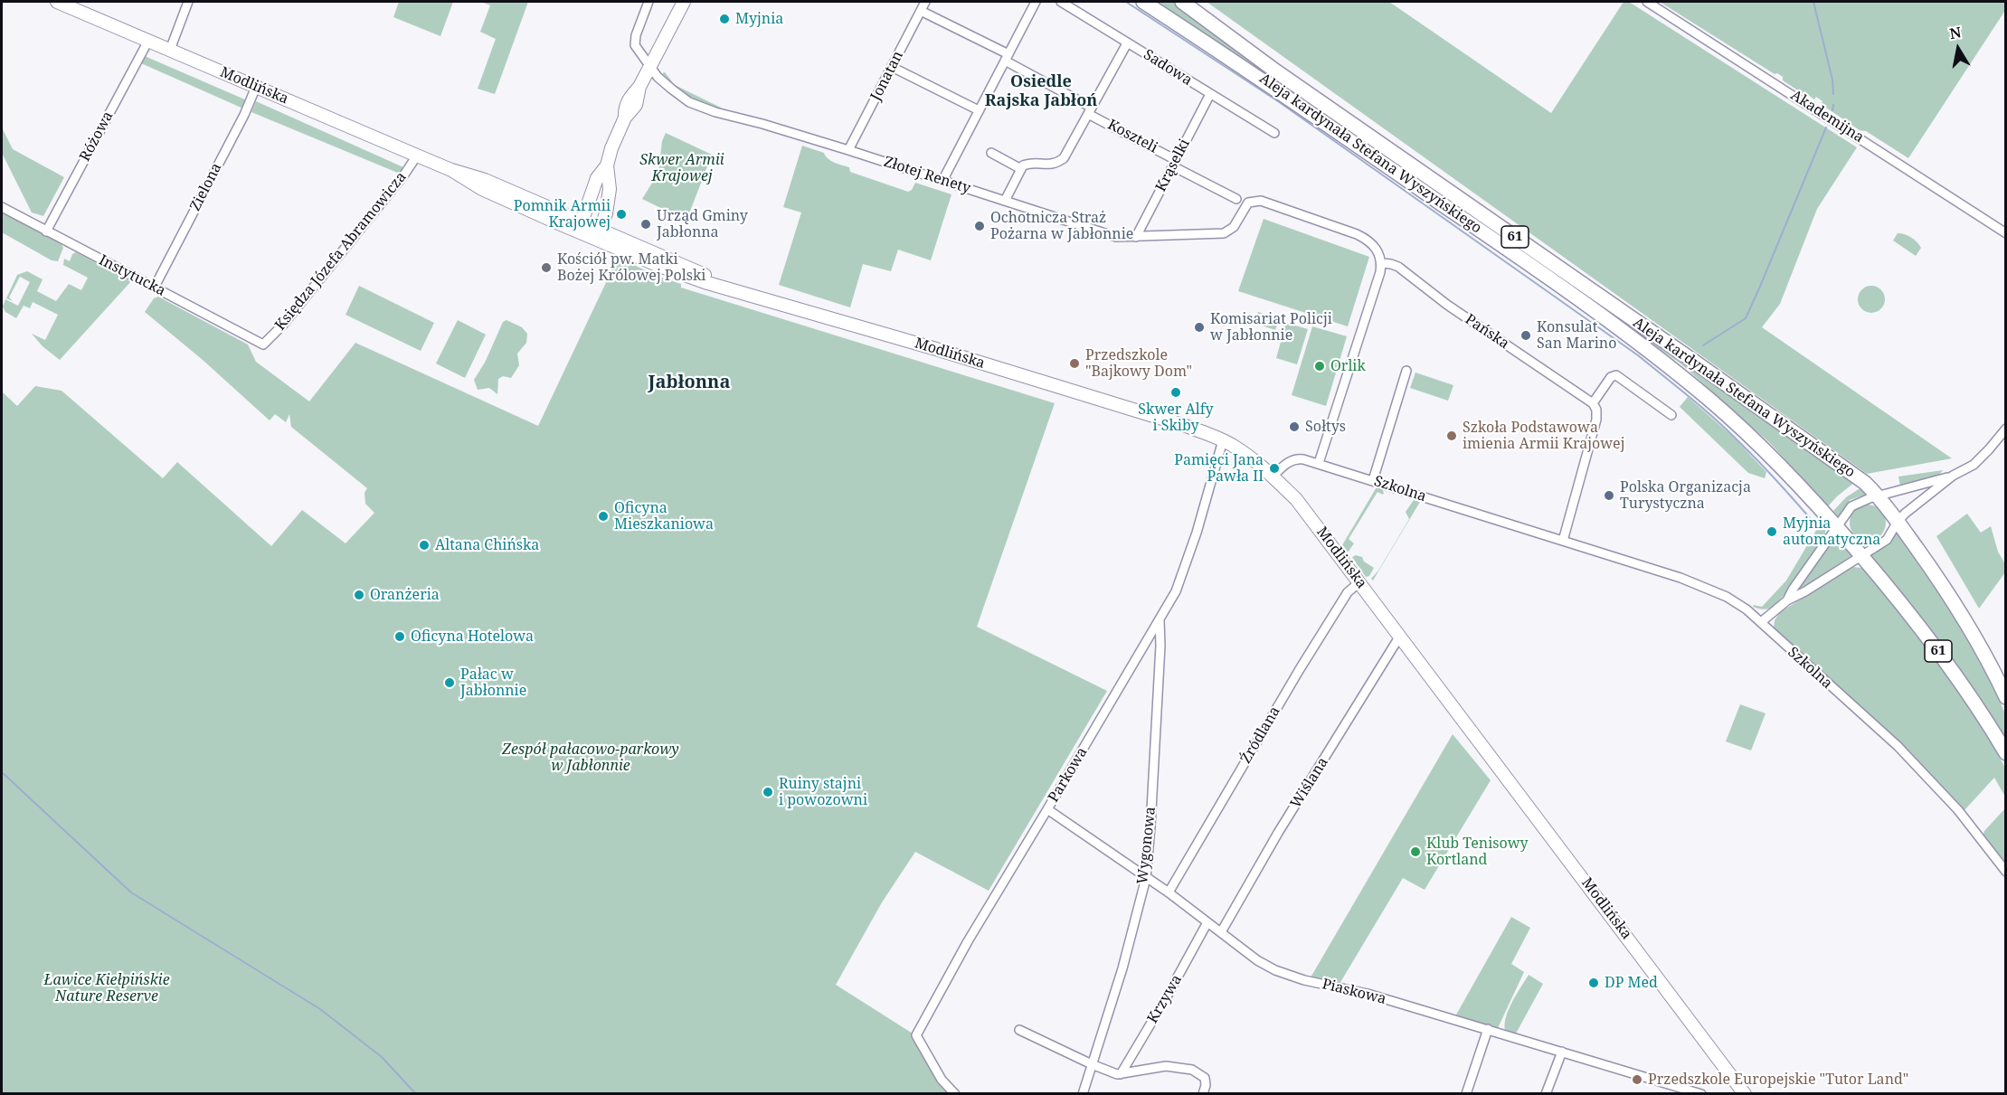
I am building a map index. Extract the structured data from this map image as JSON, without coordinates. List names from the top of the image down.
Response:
{
  "streets": {
    "main road": ["Modlińska", "Aleja kardynała Stefana Wyszyńskiego", "61"],
    "street": [
      "Sadowa",
      "Jonatan",
      "Akademijna",
      "Różowa",
      "Koszteli",
      "Krąselki",
      "Złotej Renety",
      "Zielona",
      "Księdza Józefa Abramowicza",
      "Instytucka",
      "Pańska",
      "Szkolna",
      "Źródlana",
      "Parkowa",
      "Wiślana",
      "Wygonowa",
      "Piaskowa",
      "Krzywa"
    ]
  },
  "crossings": [
    ["Sadowa", "Krąselki"],
    ["Jonatan", "Koszteli"],
    ["Jonatan", "Złotej Renety"],
    ["Modlińska", "Różowa"],
    ["Modlińska", "Zielona"],
    ["Modlińska", "Księdza Józefa Abramowicza"],
    ["Modlińska", "Szkolna"],
    ["Modlińska", "Źródlana"],
    ["Modlińska", "Parkowa"],
    ["Modlińska", "Wiślana"],
    ["Różowa", "Instytucka"],
    ["Koszteli", "Krąselki"],
    ["Aleja kardynała Stefana Wyszyńskiego", "61"],
    ["Krąselki", "Złotej Renety"],
    ["Złotej Renety", "Pańska"],
    ["Zielona", "Instytucka"],
    ["Księdza Józefa Abramowicza", "Instytucka"],
    ["Źródlana", "Piaskowa"],
    ["Parkowa", "Wygonowa"],
    ["Parkowa", "Piaskowa"],
    ["Wiślana", "Piaskowa"],
    ["Wygonowa", "Piaskowa"],
    ["Piaskowa", "Krzywa"]
  ],
  "districts": ["Osiedle Rajska Jabłoń", "Jabłonna"],
  "parks": ["Skwer Armii Krajowej", "Zespół pałacowo-parkowy w Jabłonnie", "Ławice Kiełpińskie Nature Reserve"],
  "places": [
    "Myjnia",
    "Pomnik Armii Krajowej",
    "Urząd Gminy Jabłonna",
    "Ochotnicza Straż Pożarna w Jabłonnie",
    "Kościół pw. Matki Bożej Królowej Polski",
    "Komisariat Policji w Jabłonnie",
    "Konsulat San Marino",
    "Przedszkole \"Bajkowy Dom\"",
    "Orlik",
    "Skwer Alfy i Skiby",
    "Sołtys",
    "Szkoła Podstawowa imienia Armii Krajowej",
    "Pamięci Jana Pawła II",
    "Polska Organizacja Turystyczna",
    "Oficyna Mieszkaniowa",
    "Myjnia automatyczna",
    "Altana Chińska",
    "Oranżeria",
    "Oficyna Hotelowa",
    "Pałac w Jabłonnie",
    "Ruiny stajni i powozowni",
    "Klub Tenisowy Kortland",
    "DP Med",
    "Przedszkole Europejskie \"Tutor Land\""
  ],
  "north": "top"
}
